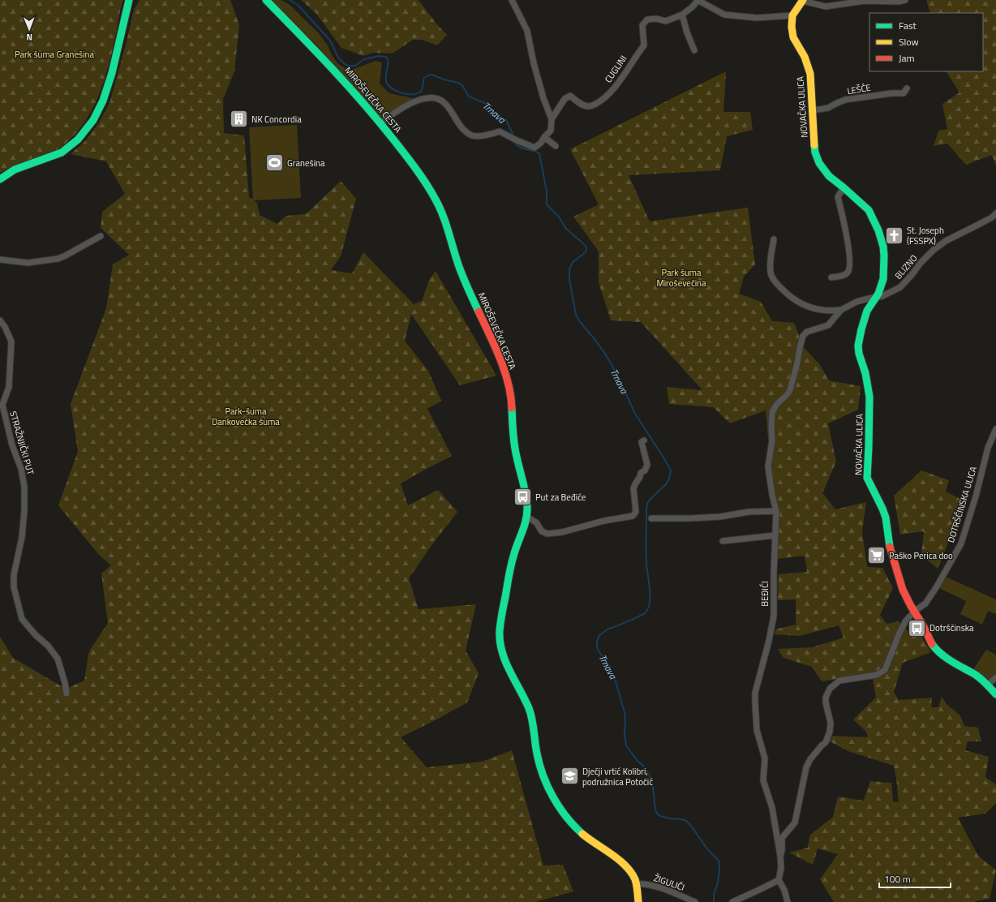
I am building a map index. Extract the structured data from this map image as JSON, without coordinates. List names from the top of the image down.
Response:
{
  "streets": {
    "main road": ["MIROŠEVEČKA CESTA", "NOVAČKA ULICA"],
    "street": [
      "CUGLINI",
      "LEŠĆE",
      "BLIZNO",
      "STRAŽNJIČKI PUT",
      "DOTRŠČINSKA ULICA",
      "BEĐIĆI",
      "ŽIGULIĆI"
    ]
  },
  "crossings": [
    ["CUGLINI", "MIROŠEVEČKA CESTA"],
    ["LEŠĆE", "NOVAČKA ULICA"],
    ["MIROŠEVEČKA CESTA", "ŽIGULIĆI"],
    ["NOVAČKA ULICA", "BLIZNO"],
    ["NOVAČKA ULICA", "DOTRŠČINSKA ULICA"],
    ["BLIZNO", "BEĐIĆI"],
    ["DOTRŠČINSKA ULICA", "BEĐIĆI"]
  ],
  "water": ["Trnava"],
  "parks": ["Park šuma Granešina", "Park šuma Miroševečina", "Park-šuma Dankovečka šuma"],
  "places": {
    "building": ["NK Concordia"],
    "sports": ["Granešina"],
    "church": ["St. Joseph (FSSPX)"],
    "bus stop": ["Put za Beđiće", "Dotrščinska"],
    "supermarket": ["Paško Perica doo"],
    "school or university": ["Dječji vrtić Kolibri, podružnica Potočić"]
  },
  "legend": ["Fast", "Slow", "Jam"],
  "scale_bar": "100 m",
  "north": "bottom"
}
